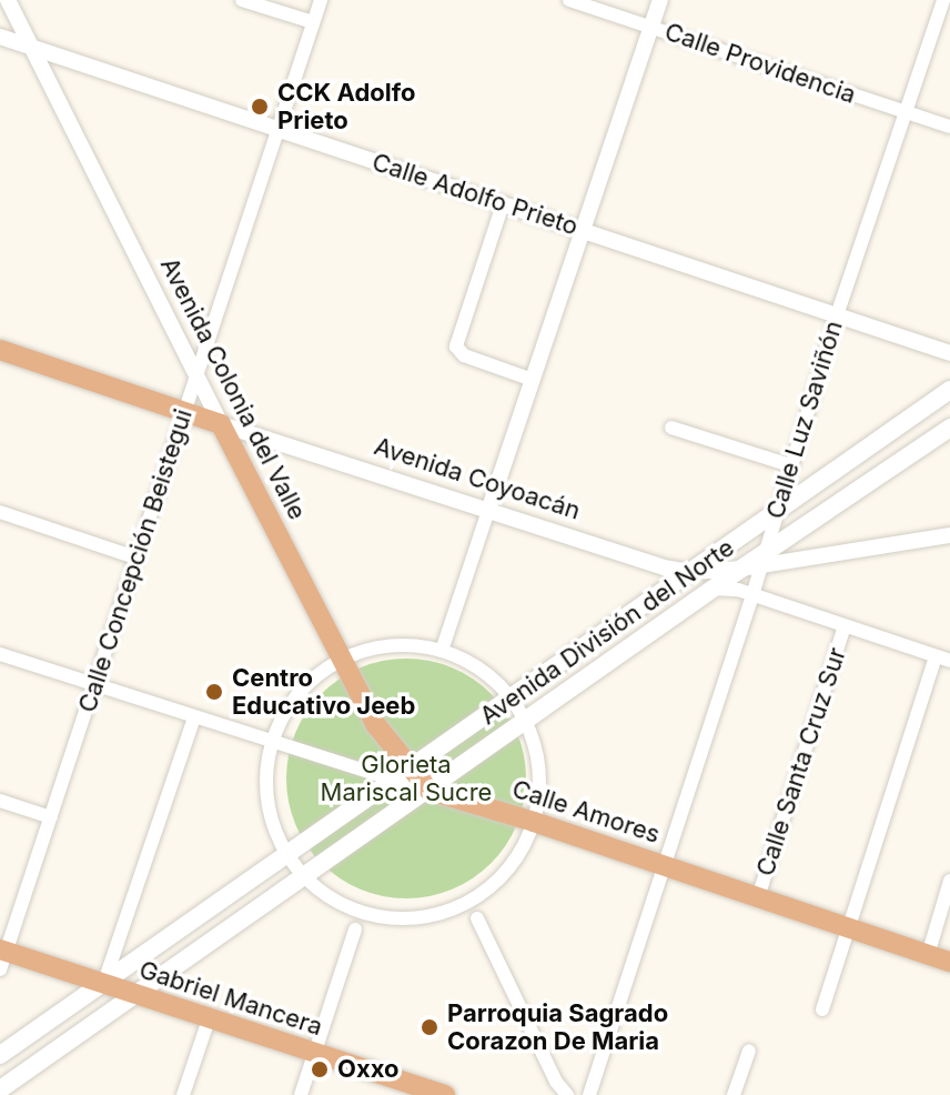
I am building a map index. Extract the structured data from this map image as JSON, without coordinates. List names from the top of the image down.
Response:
{
  "streets": {
    "main road": [
      "Avenida Colonia del Valle",
      "Avenida Coyoacán",
      "Avenida División del Norte",
      "Calle Amores",
      "Gabriel Mancera"
    ],
    "street": [
      "Calle Providencia",
      "Calle Adolfo Prieto",
      "Calle Luz Saviñón",
      "Calle Concepción Beistegui",
      "Calle Santa Cruz Sur"
    ]
  },
  "crossings": [
    ["Calle Providencia", "Calle Luz Saviñón"],
    ["Calle Adolfo Prieto", "Avenida Colonia del Valle"],
    ["Calle Adolfo Prieto", "Calle Luz Saviñón"],
    ["Calle Adolfo Prieto", "Calle Concepción Beistegui"],
    ["Avenida Colonia del Valle", "Avenida Coyoacán"],
    ["Avenida Colonia del Valle", "Calle Concepción Beistegui"],
    ["Avenida Colonia del Valle", "Avenida División del Norte"],
    ["Avenida Colonia del Valle", "Calle Amores"],
    ["Calle Luz Saviñón", "Avenida División del Norte"],
    ["Calle Luz Saviñón", "Calle Amores"],
    ["Avenida Coyoacán", "Calle Concepción Beistegui"],
    ["Avenida Coyoacán", "Avenida División del Norte"],
    ["Calle Concepción Beistegui", "Gabriel Mancera"],
    ["Avenida División del Norte", "Calle Amores"],
    ["Avenida División del Norte", "Gabriel Mancera"],
    ["Calle Santa Cruz Sur", "Calle Amores"]
  ],
  "parks": ["Glorieta Mariscal Sucre"],
  "places": [
    "CCK Adolfo Prieto",
    "Centro Educativo Jeeb",
    "Parroquia Sagrado Corazon De Maria",
    "Oxxo"
  ]
}
